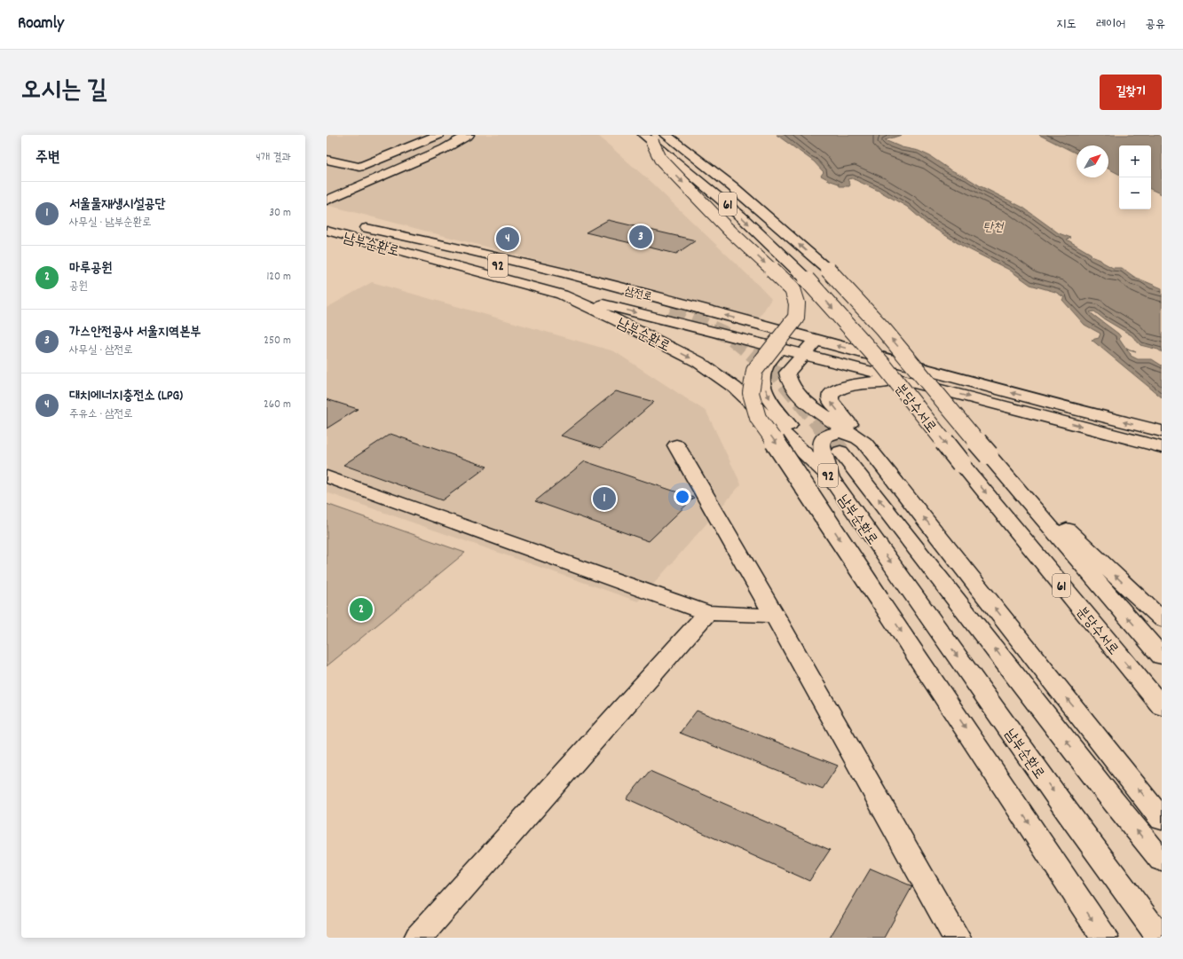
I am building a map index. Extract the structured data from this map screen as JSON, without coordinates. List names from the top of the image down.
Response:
{
  "streets": {
    "main road": [
      "61",
      "남부순환로",
      "92",
      "삼전로",
      "분당수서로"
    ]
  },
  "crossings": [
    ["남부순환로", "삼전로"]
  ],
  "water": ["탄천"],
  "north": "top right",
  "page": {
    "header": "Roamly",
    "nav": ["지도", "레이어", "공유"],
    "title": "오시는 길",
    "buttons": "길찾기",
    "heading": ["주변", "4개 결과"],
    "map_buttons": ["+", "−"],
    "list": [
      {
        "mark": "1",
        "name": "서울물재생시설공단",
        "note": "사무실 · 남부순환로",
        "value": "30 m"
      },
      {
        "mark": "2",
        "name": "마루공원",
        "note": "공원",
        "value": "120 m"
      },
      {
        "mark": "3",
        "name": "가스안전공사 서울지역본부",
        "note": "사무실 · 삼전로",
        "value": "250 m"
      },
      {
        "mark": "4",
        "name": "대치에너지충전소 (LPG)",
        "note": "주유소 · 삼전로",
        "value": "260 m"
      }
    ],
    "pins": [
      "3",
      "4",
      "1",
      "2"
    ]
  }
}
